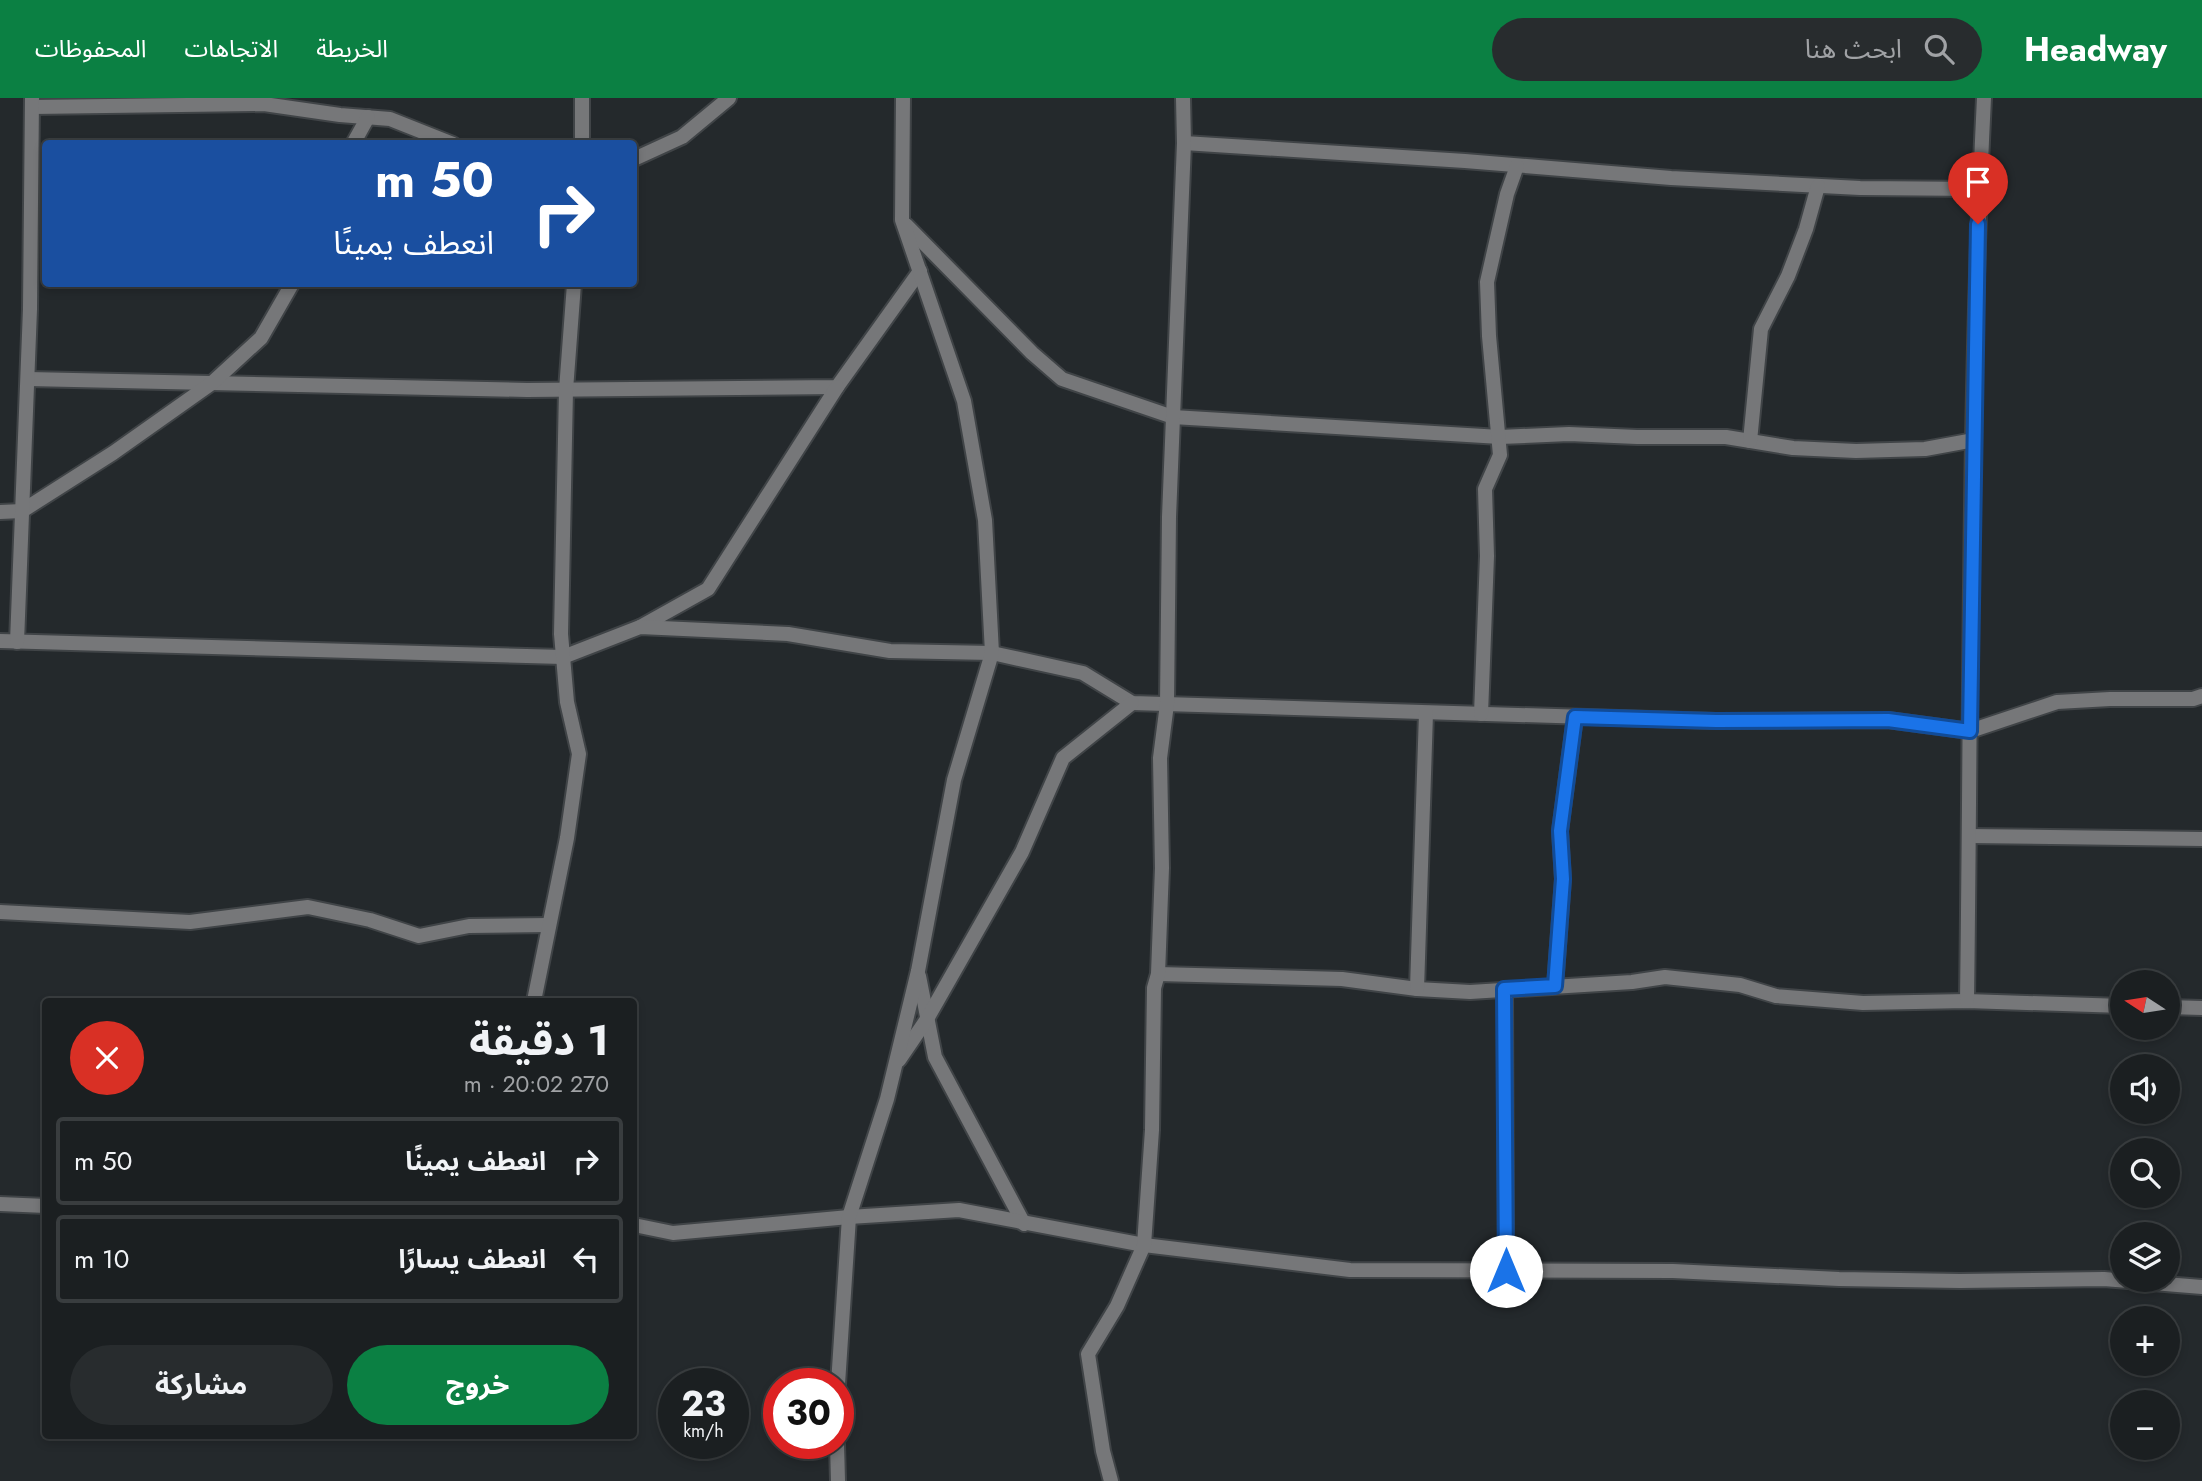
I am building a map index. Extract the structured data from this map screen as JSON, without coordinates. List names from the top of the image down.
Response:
{
  "north": "left",
  "page": {
    "header": "Headway",
    "search": "ابحث هنا",
    "nav": ["الخريطة", "الاتجاهات", "المحفوظات"],
    "turn": ["50 m", "انعطف يمينًا"],
    "map_buttons": ["+", "−"],
    "heading": ["1 دقيقة", "270 m · 20:02"],
    "list": [
      {
        "name": "انعطف يمينًا",
        "value": "50 m"
      },
      {
        "name": "انعطف يسارًا",
        "value": "10 m"
      }
    ],
    "buttons": ["خروج", "مشاركة"],
    "speed": "23 km/h",
    "limit": "30"
  }
}
